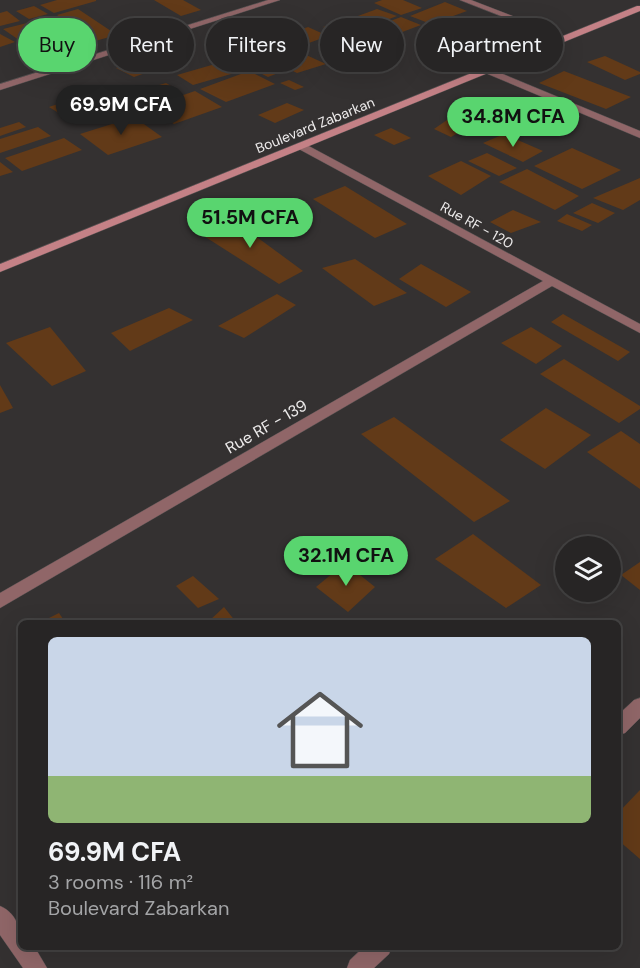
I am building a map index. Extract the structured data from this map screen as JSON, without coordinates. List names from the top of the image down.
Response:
{
  "streets": {
    "street": ["Boulevard Zabarkan", "Rue RF - 120", "Rue RF - 139"]
  },
  "crossings": [
    ["Boulevard Zabarkan", "Rue RF - 120"],
    ["Rue RF - 120", "Rue RF - 139"]
  ],
  "page": {
    "chip": [
      "Buy",
      "Rent",
      "Filters",
      "New",
      "Apartment"
    ],
    "price": [
      "69.9M CFA",
      "34.8M CFA",
      "51.5M CFA",
      "32.1M CFA"
    ],
    "list": [
      {
        "name": "69.9M CFA",
        "note": "3 rooms · 116 m² · Boulevard Zabarkan"
      }
    ]
  }
}
